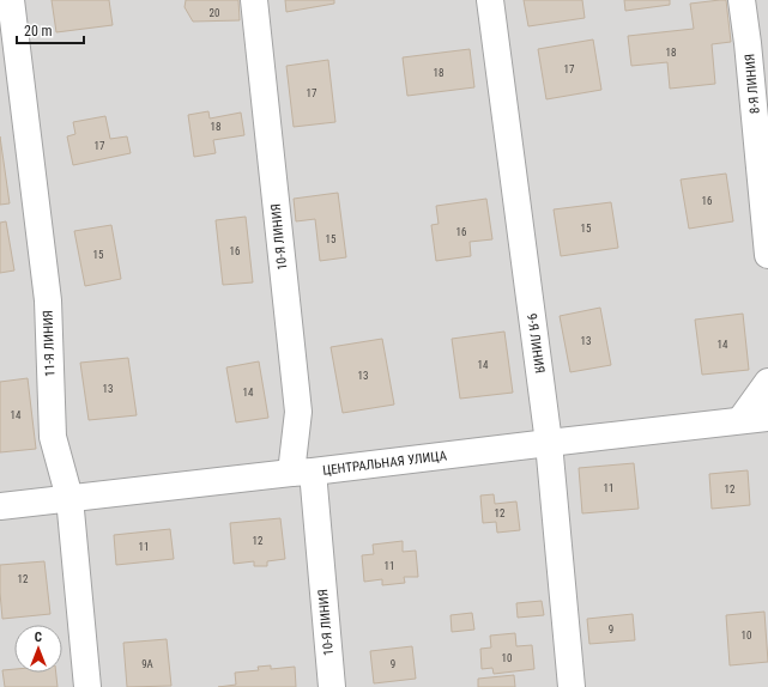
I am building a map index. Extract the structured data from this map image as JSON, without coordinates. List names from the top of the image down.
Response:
{
  "streets": {
    "street": [
      "8-Я ЛИНИЯ",
      "10-Я ЛИНИЯ",
      "11-Я ЛИНИЯ",
      "9-Я ЛИНИЯ",
      "ЦЕНТРАЛЬНАЯ УЛИЦА"
    ]
  },
  "crossings": [
    ["10-Я ЛИНИЯ", "ЦЕНТРАЛЬНАЯ УЛИЦА"],
    ["11-Я ЛИНИЯ", "ЦЕНТРАЛЬНАЯ УЛИЦА"],
    ["9-Я ЛИНИЯ", "ЦЕНТРАЛЬНАЯ УЛИЦА"]
  ],
  "house_numbers": [
    "20",
    "18",
    "17",
    "18",
    "17",
    "18",
    "17",
    "16",
    "15",
    "16",
    "15",
    "16",
    "15",
    "13",
    "14",
    "14",
    "13",
    "13",
    "14",
    "14",
    "11",
    "12",
    "12",
    "12",
    "11",
    "11",
    "12",
    "9",
    "10",
    "10",
    "9А",
    "9"
  ],
  "scale_bar": "20 m",
  "north": "top"
}
